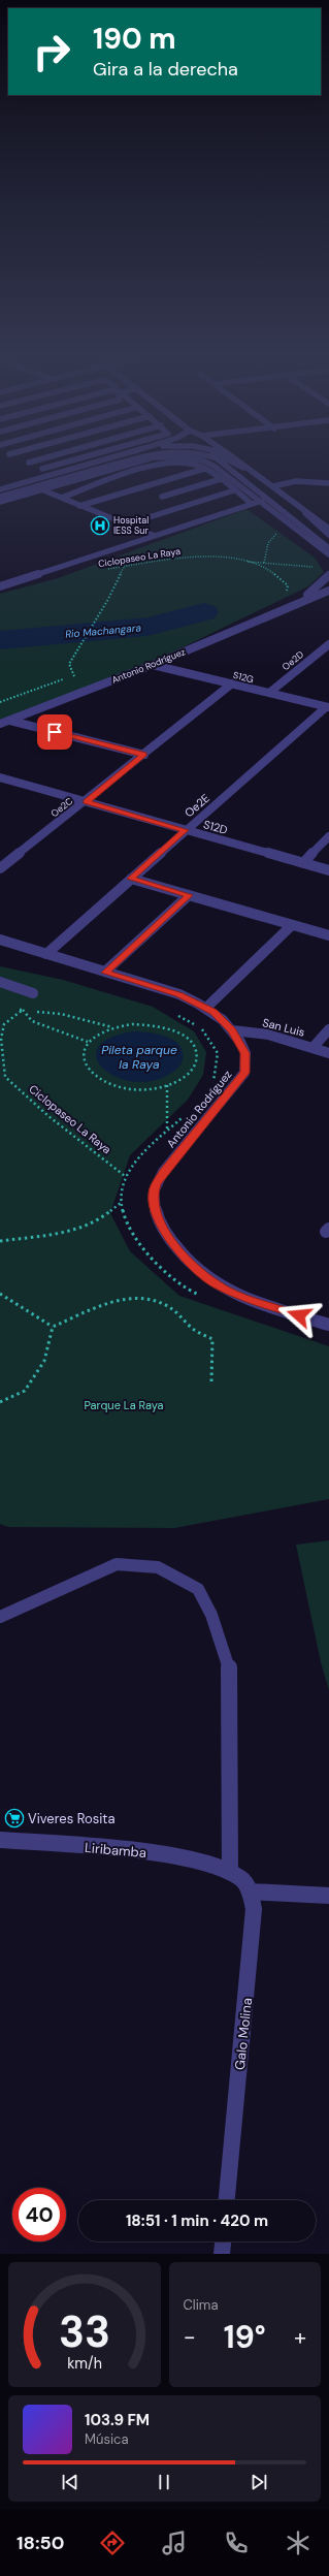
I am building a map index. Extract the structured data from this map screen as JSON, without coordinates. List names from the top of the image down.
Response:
{
  "streets": {
    "street": [
      "Oe2D",
      "Antonio Rodríguez",
      "S12G",
      "Oe2E",
      "Oe2C",
      "S12D",
      "San Luis",
      "Liribamba",
      "Galo Molina"
    ],
    "path": ["Ciclopaseo La Raya"]
  },
  "crossings": [
    ["Oe2D", "S12G"],
    ["Antonio Rodríguez", "S12G"],
    ["Antonio Rodríguez", "Oe2E"],
    ["Antonio Rodríguez", "San Luis"],
    ["S12G", "Oe2E"],
    ["S12G", "Oe2C"],
    ["Oe2E", "S12D"],
    ["Oe2C", "S12D"],
    ["Liribamba", "Galo Molina"]
  ],
  "water": ["Rio Machangara", "Pileta parque la Raya"],
  "parks": ["Parque La Raya"],
  "places": {
    "hospital": ["Hospital IESS Sur"],
    "supermarket": ["Viveres Rosita"]
  },
  "page": {
    "turn": ["190 m", "Gira a la derecha"],
    "limit": "40",
    "trip": "18:51 · 1 min · 420 m",
    "tile": "Clima",
    "heat": ["−", "19°", "+"],
    "song": ["103.9 FM", "Música"],
    "tabs": "18:50",
    "gauge": ["33", "km/h"]
  }
}
